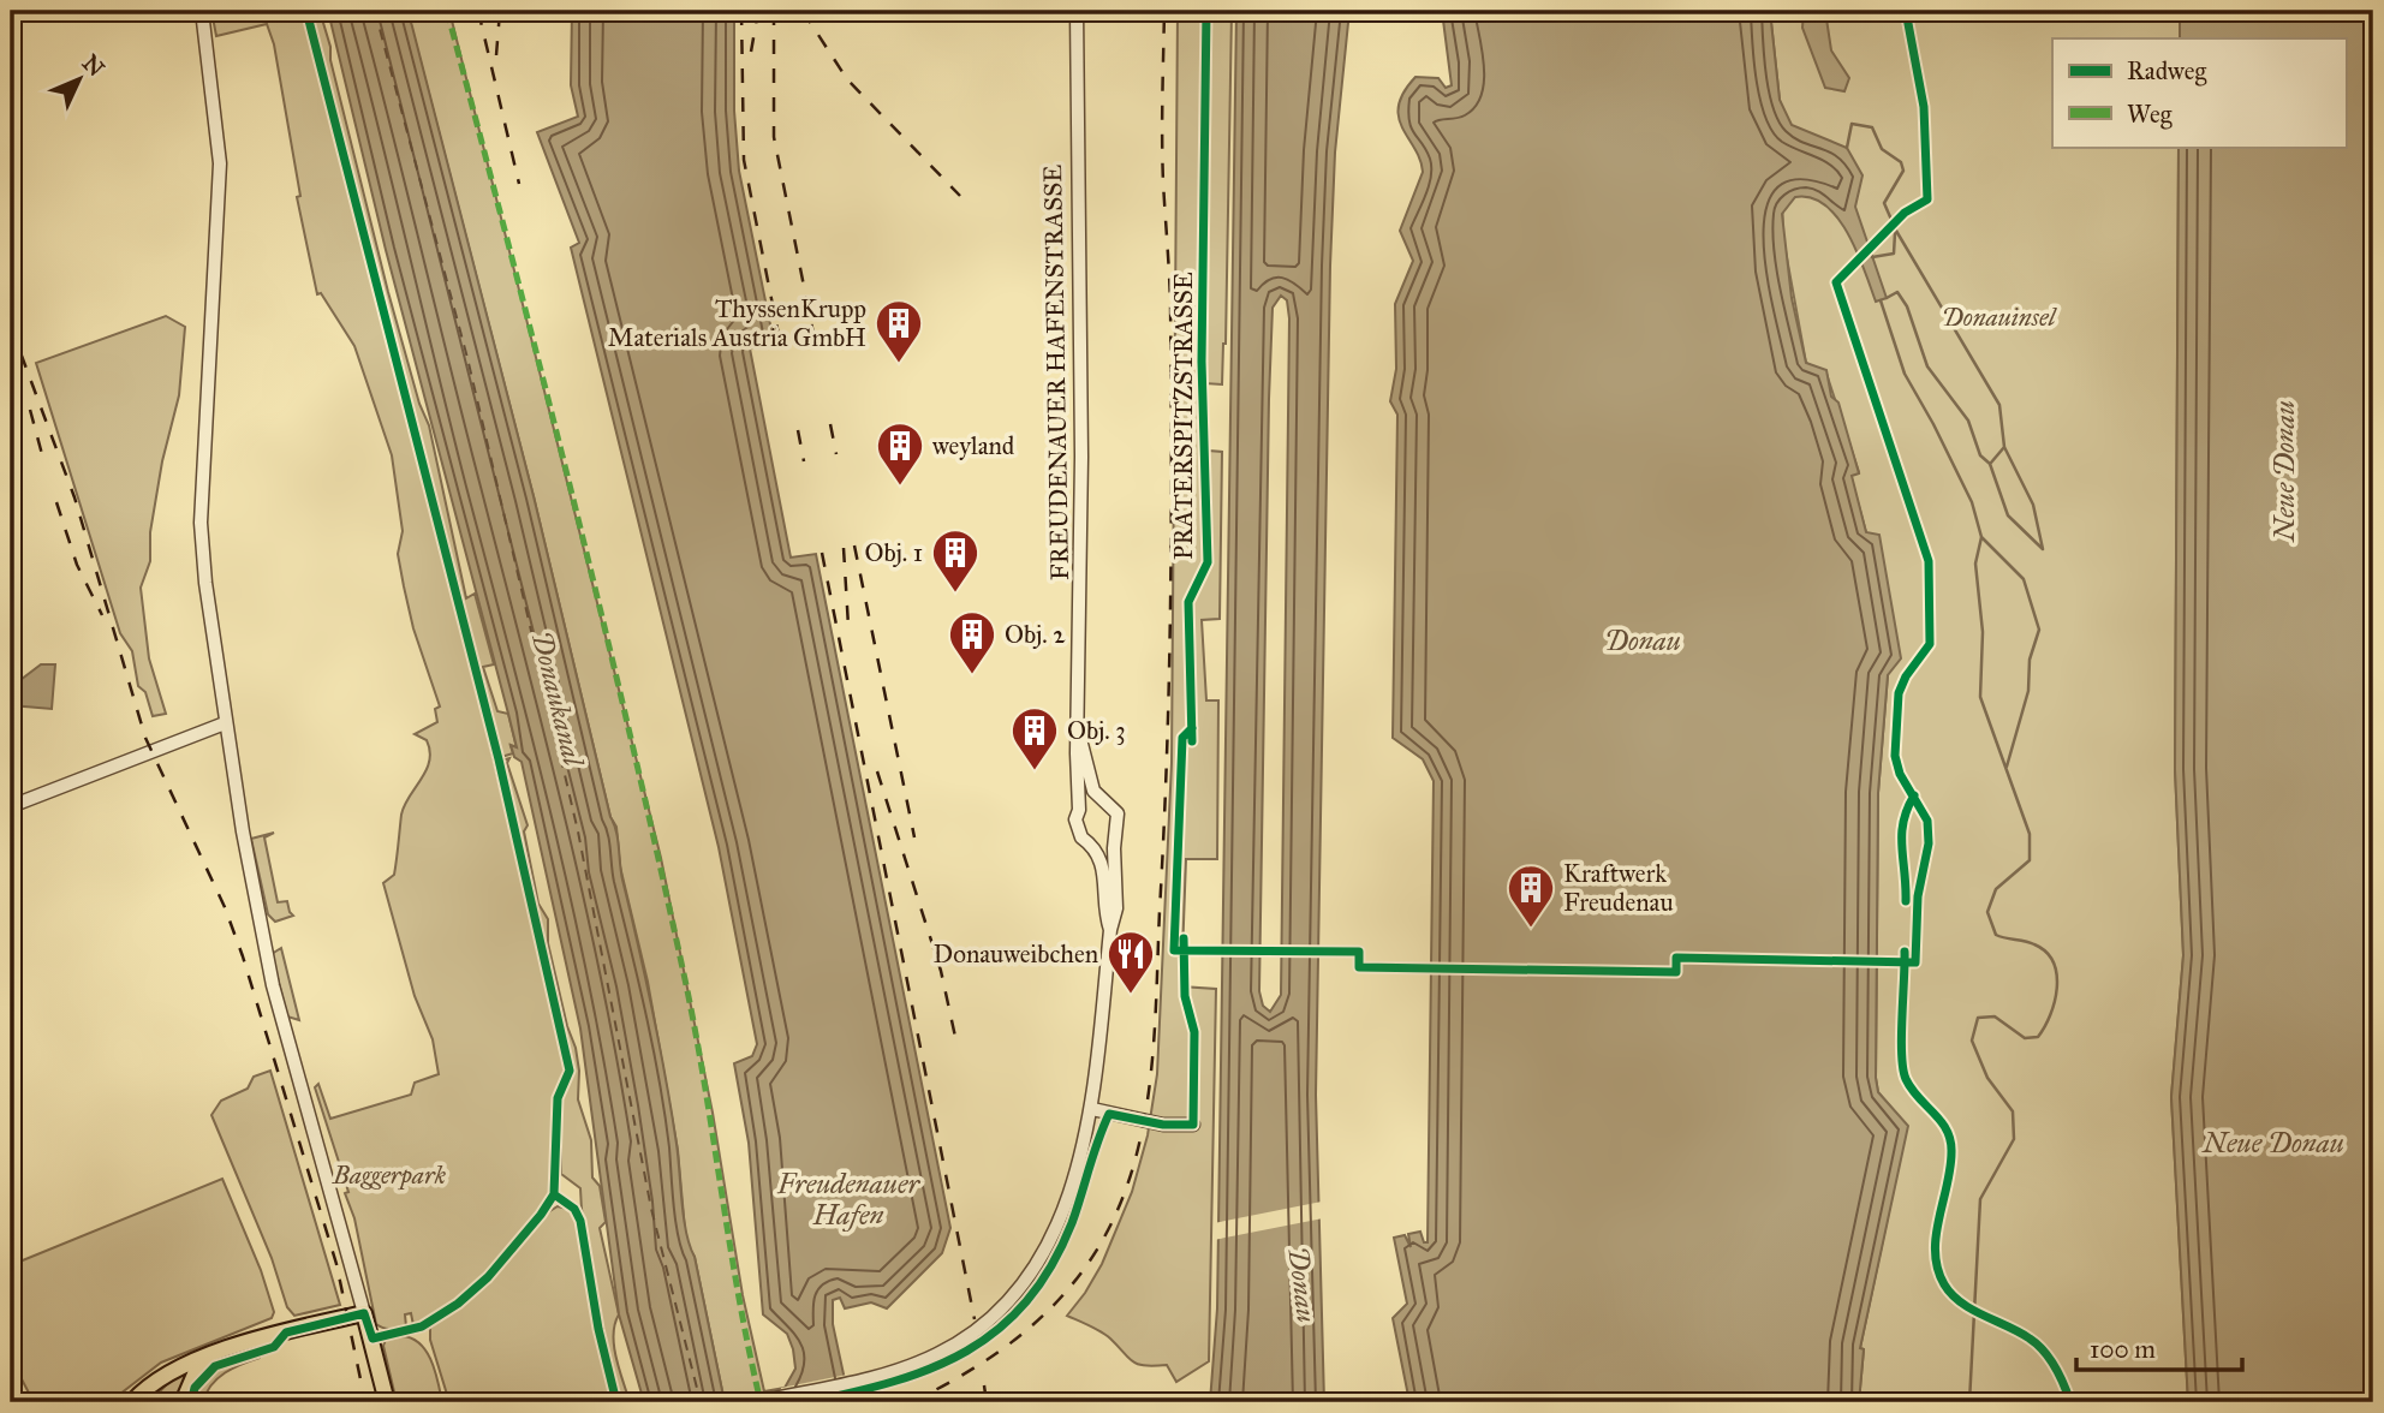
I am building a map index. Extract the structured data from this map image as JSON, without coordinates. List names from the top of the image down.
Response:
{
  "streets": {
    "street": ["FREUDENAUER HAFENSTRASSE"],
    "cycle path": ["PRATERSPITZSTRASSE"]
  },
  "water": [
    "Neue Donau",
    "Donau",
    "Donaukanal",
    "Freudenauer Hafen"
  ],
  "parks": ["Donauinsel", "Baggerpark"],
  "places": {
    "building": [
      "ThyssenKrupp Materials Austria GmbH",
      "weyland",
      "Obj. 1",
      "Obj. 2",
      "Obj. 3",
      "Kraftwerk Freudenau"
    ],
    "restaurant": ["Donauweibchen"]
  },
  "legend": ["Radweg", "Weg"],
  "scale_bar": "100 m",
  "north": "top right"
}
